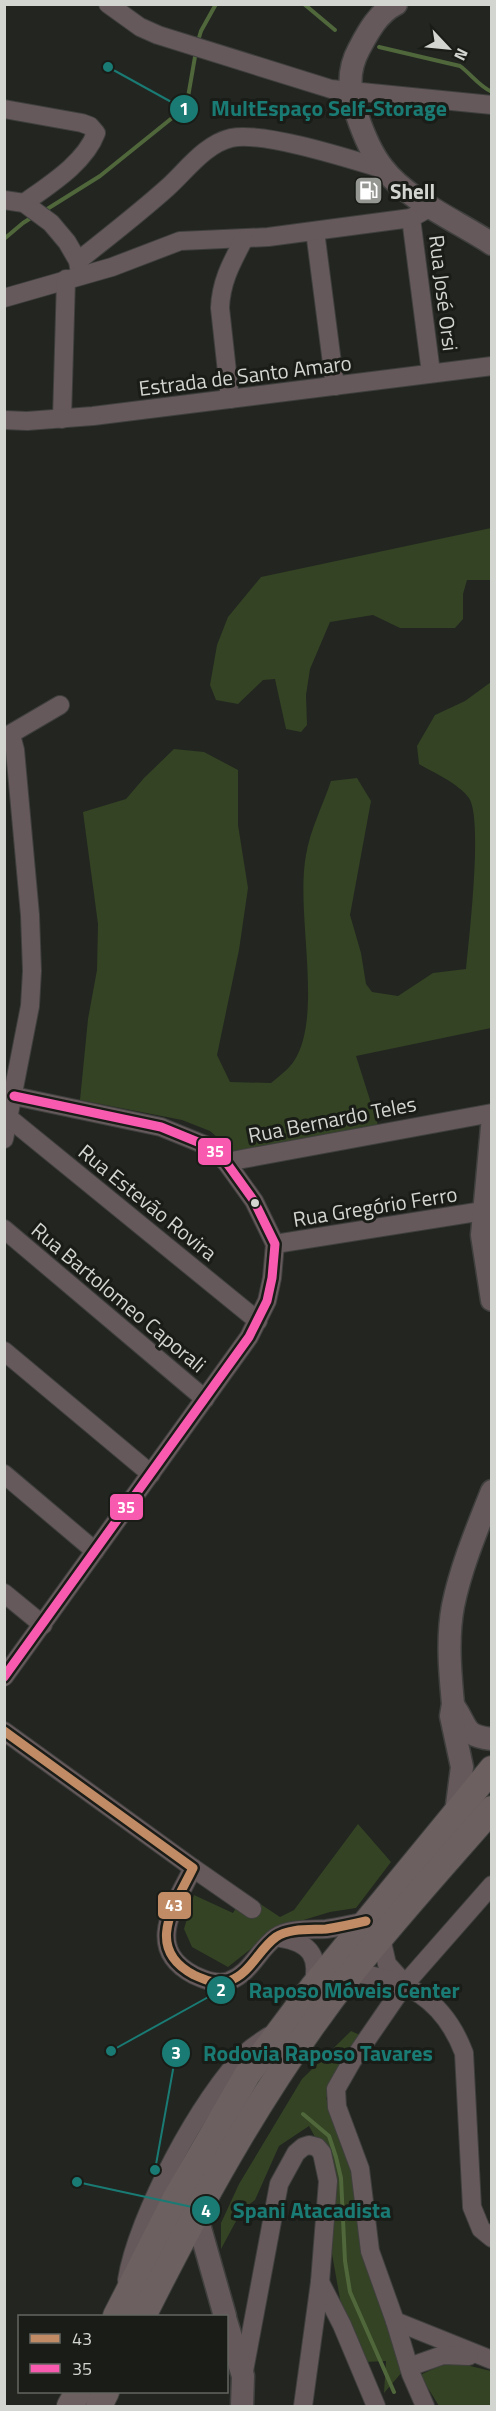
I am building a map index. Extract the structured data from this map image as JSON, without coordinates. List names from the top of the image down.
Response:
{
  "streets": {
    "street": [
      "Rua José Orsi",
      "Estrada de Santo Amaro",
      "Rua Bernardo Teles",
      "Rua Estevão Rovira",
      "Rua Gregório Ferro",
      "Rua Bartolomeo Caporali"
    ]
  },
  "crossings": [
    ["Rua José Orsi", "Estrada de Santo Amaro"]
  ],
  "places": {
    "other": [
      "MultEspaço Self-Storage",
      "Raposo Móveis Center",
      "Rodovia Raposo Tavares",
      "Spani Atacadista"
    ],
    "fuel station": ["Shell"]
  },
  "lines": ["transit line 35", "transit line 43"],
  "legend": ["43", "35"],
  "north": "bottom right"
}
